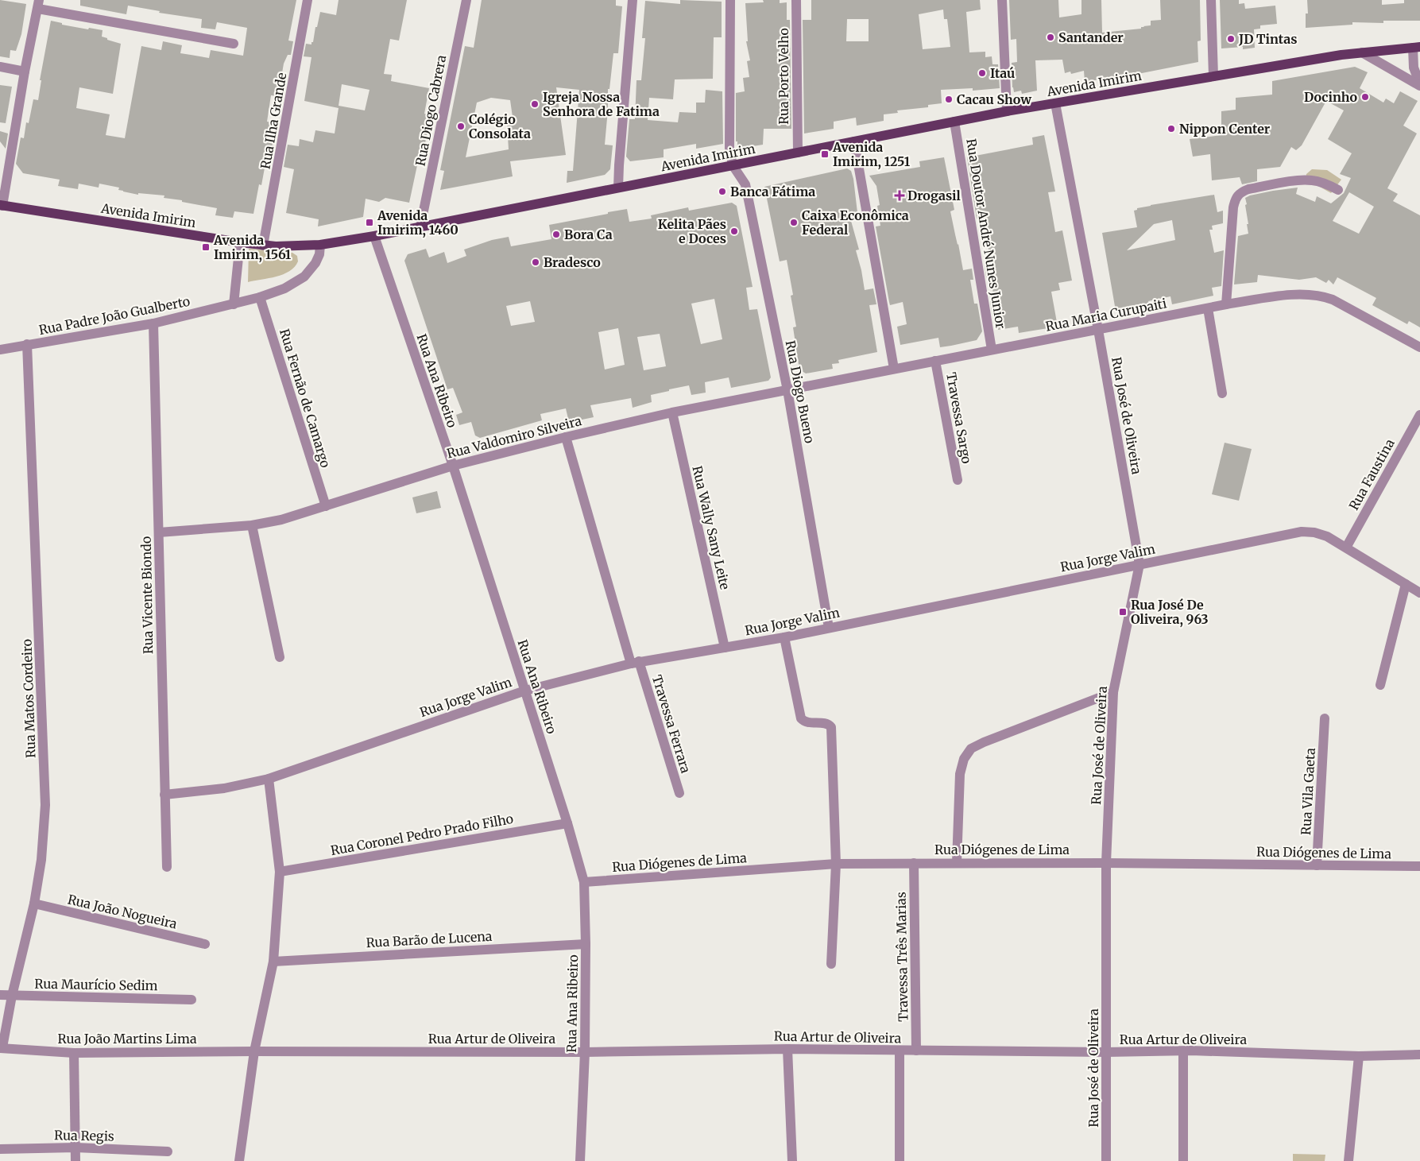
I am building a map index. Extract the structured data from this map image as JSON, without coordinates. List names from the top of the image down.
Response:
{
  "streets": {
    "main road": ["Avenida Imirim"],
    "street": [
      "Rua Porto Velho",
      "Rua Diogo Cabrera",
      "Rua Ilha Grande",
      "Rua Doutor André Nunes Junior",
      "Rua Maria Curupaiti",
      "Rua Padre João Gualberto",
      "Rua Ana Ribeiro",
      "Rua Diogo Bueno",
      "Rua Fernão de Camargo",
      "Rua José de Oliveira",
      "Travessa Sargo",
      "Rua Valdomiro Silveira",
      "Rua Faustina",
      "Rua Wally Sany Leite",
      "Rua Jorge Valim",
      "Rua Vicente Biondo",
      "Rua Matos Cordeiro",
      "Travessa Ferrara",
      "Rua Vila Gaeta",
      "Rua Coronel Pedro Prado Filho",
      "Rua Diógenes de Lima",
      "Rua João Nogueira",
      "Rua Barão de Lucena",
      "Travessa Três Marias",
      "Rua Maurício Sedim",
      "Rua Artur de Oliveira",
      "Rua João Martins Lima",
      "Rua Regis"
    ]
  },
  "crossings": [
    ["Rua Porto Velho", "Avenida Imirim"],
    ["Avenida Imirim", "Rua Diogo Cabrera"],
    ["Avenida Imirim", "Rua Ilha Grande"],
    ["Avenida Imirim", "Rua Doutor André Nunes Junior"],
    ["Avenida Imirim", "Rua Padre João Gualberto"],
    ["Avenida Imirim", "Rua Ana Ribeiro"],
    ["Avenida Imirim", "Rua Diogo Bueno"],
    ["Avenida Imirim", "Rua José de Oliveira"],
    ["Rua Doutor André Nunes Junior", "Rua Maria Curupaiti"],
    ["Rua Maria Curupaiti", "Rua Diogo Bueno"],
    ["Rua Maria Curupaiti", "Rua José de Oliveira"],
    ["Rua Maria Curupaiti", "Travessa Sargo"],
    ["Rua Maria Curupaiti", "Rua Valdomiro Silveira"],
    ["Rua Padre João Gualberto", "Rua Fernão de Camargo"],
    ["Rua Padre João Gualberto", "Rua Vicente Biondo"],
    ["Rua Padre João Gualberto", "Rua Matos Cordeiro"],
    ["Rua Ana Ribeiro", "Rua Valdomiro Silveira"],
    ["Rua Ana Ribeiro", "Rua Jorge Valim"],
    ["Rua Ana Ribeiro", "Rua Coronel Pedro Prado Filho"],
    ["Rua Ana Ribeiro", "Rua Diógenes de Lima"],
    ["Rua Ana Ribeiro", "Rua Barão de Lucena"],
    ["Rua Ana Ribeiro", "Rua Artur de Oliveira"],
    ["Rua Diogo Bueno", "Rua Valdomiro Silveira"],
    ["Rua Diogo Bueno", "Rua Jorge Valim"],
    ["Rua Fernão de Camargo", "Rua Valdomiro Silveira"],
    ["Rua José de Oliveira", "Rua Jorge Valim"],
    ["Rua José de Oliveira", "Rua Diógenes de Lima"],
    ["Rua José de Oliveira", "Rua Artur de Oliveira"],
    ["Rua Valdomiro Silveira", "Rua Wally Sany Leite"],
    ["Rua Valdomiro Silveira", "Rua Vicente Biondo"],
    ["Rua Valdomiro Silveira", "Travessa Ferrara"],
    ["Rua Faustina", "Rua Jorge Valim"],
    ["Rua Wally Sany Leite", "Rua Jorge Valim"],
    ["Rua Jorge Valim", "Rua Vicente Biondo"],
    ["Rua Jorge Valim", "Travessa Ferrara"],
    ["Rua Matos Cordeiro", "Rua João Nogueira"],
    ["Rua Matos Cordeiro", "Rua Maurício Sedim"],
    ["Rua Matos Cordeiro", "Rua João Martins Lima"],
    ["Rua Vila Gaeta", "Rua Diógenes de Lima"],
    ["Rua Diógenes de Lima", "Travessa Três Marias"],
    ["Travessa Três Marias", "Rua Artur de Oliveira"],
    ["Rua Artur de Oliveira", "Rua João Martins Lima"]
  ],
  "places": {
    "other": [
      "Santander",
      "JD Tintas",
      "Itaú",
      "Docinho",
      "Cacau Show",
      "Igreja Nossa Senhora de Fatima",
      "Colégio Consolata",
      "Nippon Center",
      "Banca Fátima",
      "Caixa Econômica Federal",
      "Kelita Pães e Doces",
      "Bora Ca",
      "Bradesco"
    ],
    "transit": [
      "Avenida Imirim, 1251",
      "Avenida Imirim, 1460",
      "Avenida Imirim, 1561",
      "Rua José De Oliveira, 963"
    ],
    "health": ["Drogasil"]
  }
}
